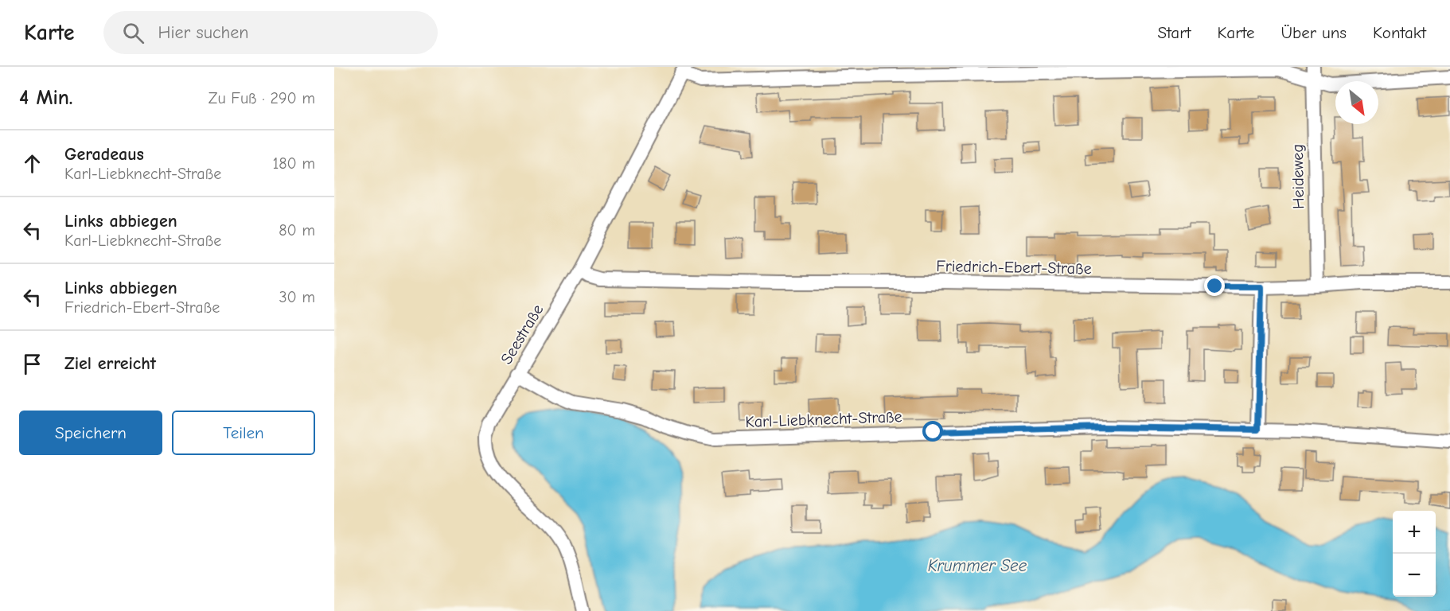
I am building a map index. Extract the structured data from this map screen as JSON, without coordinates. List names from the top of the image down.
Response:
{
  "streets": {
    "street": [
      "Heideweg",
      "Friedrich-Ebert-Straße",
      "Seestraße",
      "Karl-Liebknecht-Straße"
    ]
  },
  "crossings": [
    ["Heideweg", "Friedrich-Ebert-Straße"],
    ["Friedrich-Ebert-Straße", "Seestraße"],
    ["Seestraße", "Karl-Liebknecht-Straße"]
  ],
  "water": ["Krummer See"],
  "north": "bottom right",
  "page": {
    "header": "Karte",
    "search": "Hier suchen",
    "nav": [
      "Start",
      "Karte",
      "Über uns",
      "Kontakt"
    ],
    "heading": ["4 Min.", "Zu Fuß · 290 m"],
    "list": [
      ["Geradeaus", "Karl-Liebknecht-Straße", "180 m"],
      ["Links abbiegen", "Karl-Liebknecht-Straße", "80 m"],
      ["Links abbiegen", "Friedrich-Ebert-Straße", "30 m"],
      "Ziel erreicht"
    ],
    "buttons": ["Speichern", "Teilen"],
    "map_buttons": ["+", "−"]
  }
}
